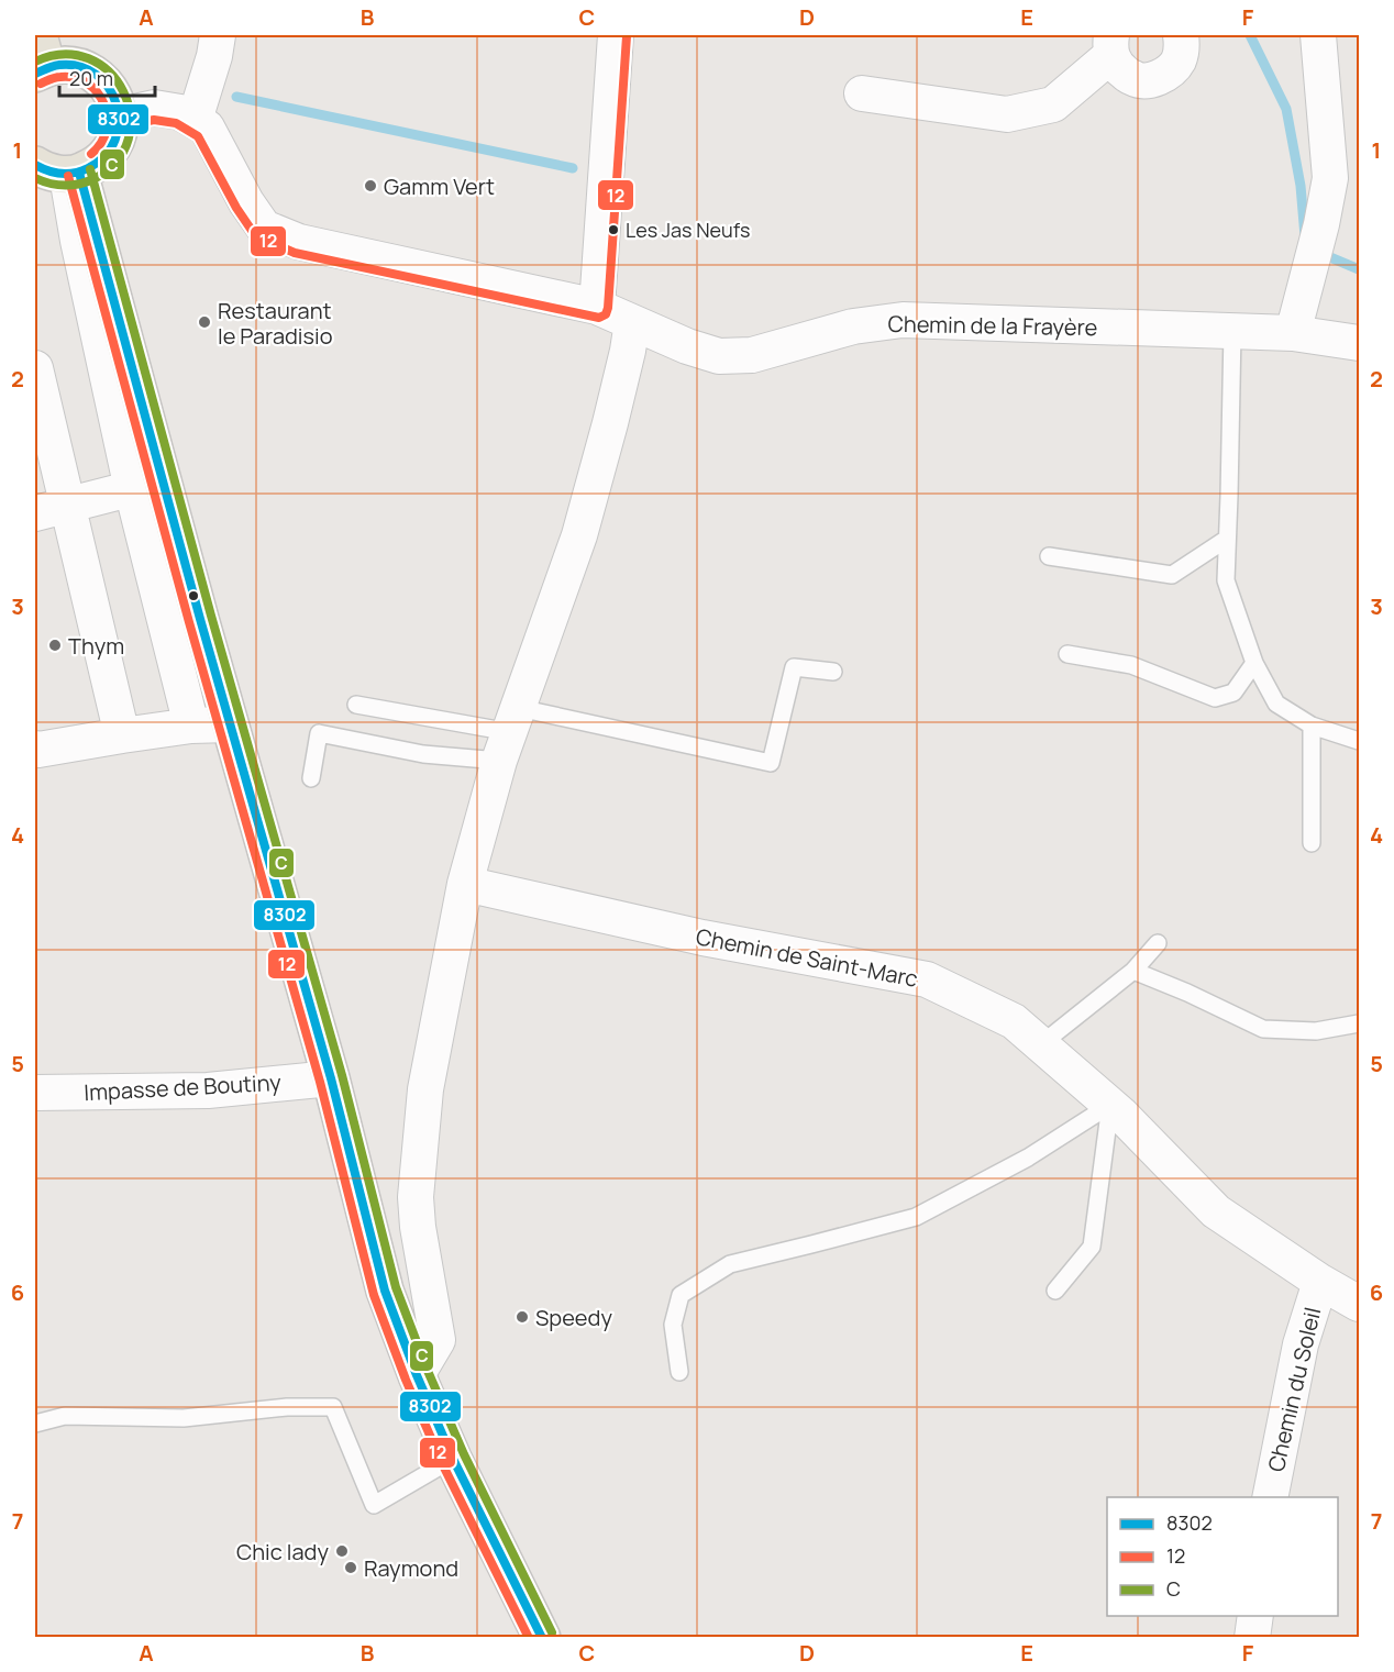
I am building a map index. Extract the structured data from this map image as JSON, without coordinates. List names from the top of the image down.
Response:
{
  "streets": {
    "street": [
      "Chemin de la Frayère",
      "Chemin de Saint-Marc",
      "Impasse de Boutiny",
      "Chemin du Soleil"
    ]
  },
  "crossings": [
    ["Chemin de Saint-Marc", "Chemin du Soleil"]
  ],
  "places": [
    "Gamm Vert",
    "Les Jas Neufs",
    "Restaurant le Paradisio",
    "Thym",
    "Speedy",
    "Chic lady",
    "Raymond"
  ],
  "lines": ["transit line 12", "transit line C", "transit line 8302"],
  "legend": ["8302", "12", "C"],
  "scale_bar": "20 m",
  "grid": {
    "columns": [
      "A",
      "B",
      "C",
      "D",
      "E",
      "F"
    ],
    "rows": [
      "1",
      "2",
      "3",
      "4",
      "5",
      "6",
      "7"
    ]
  }
}
